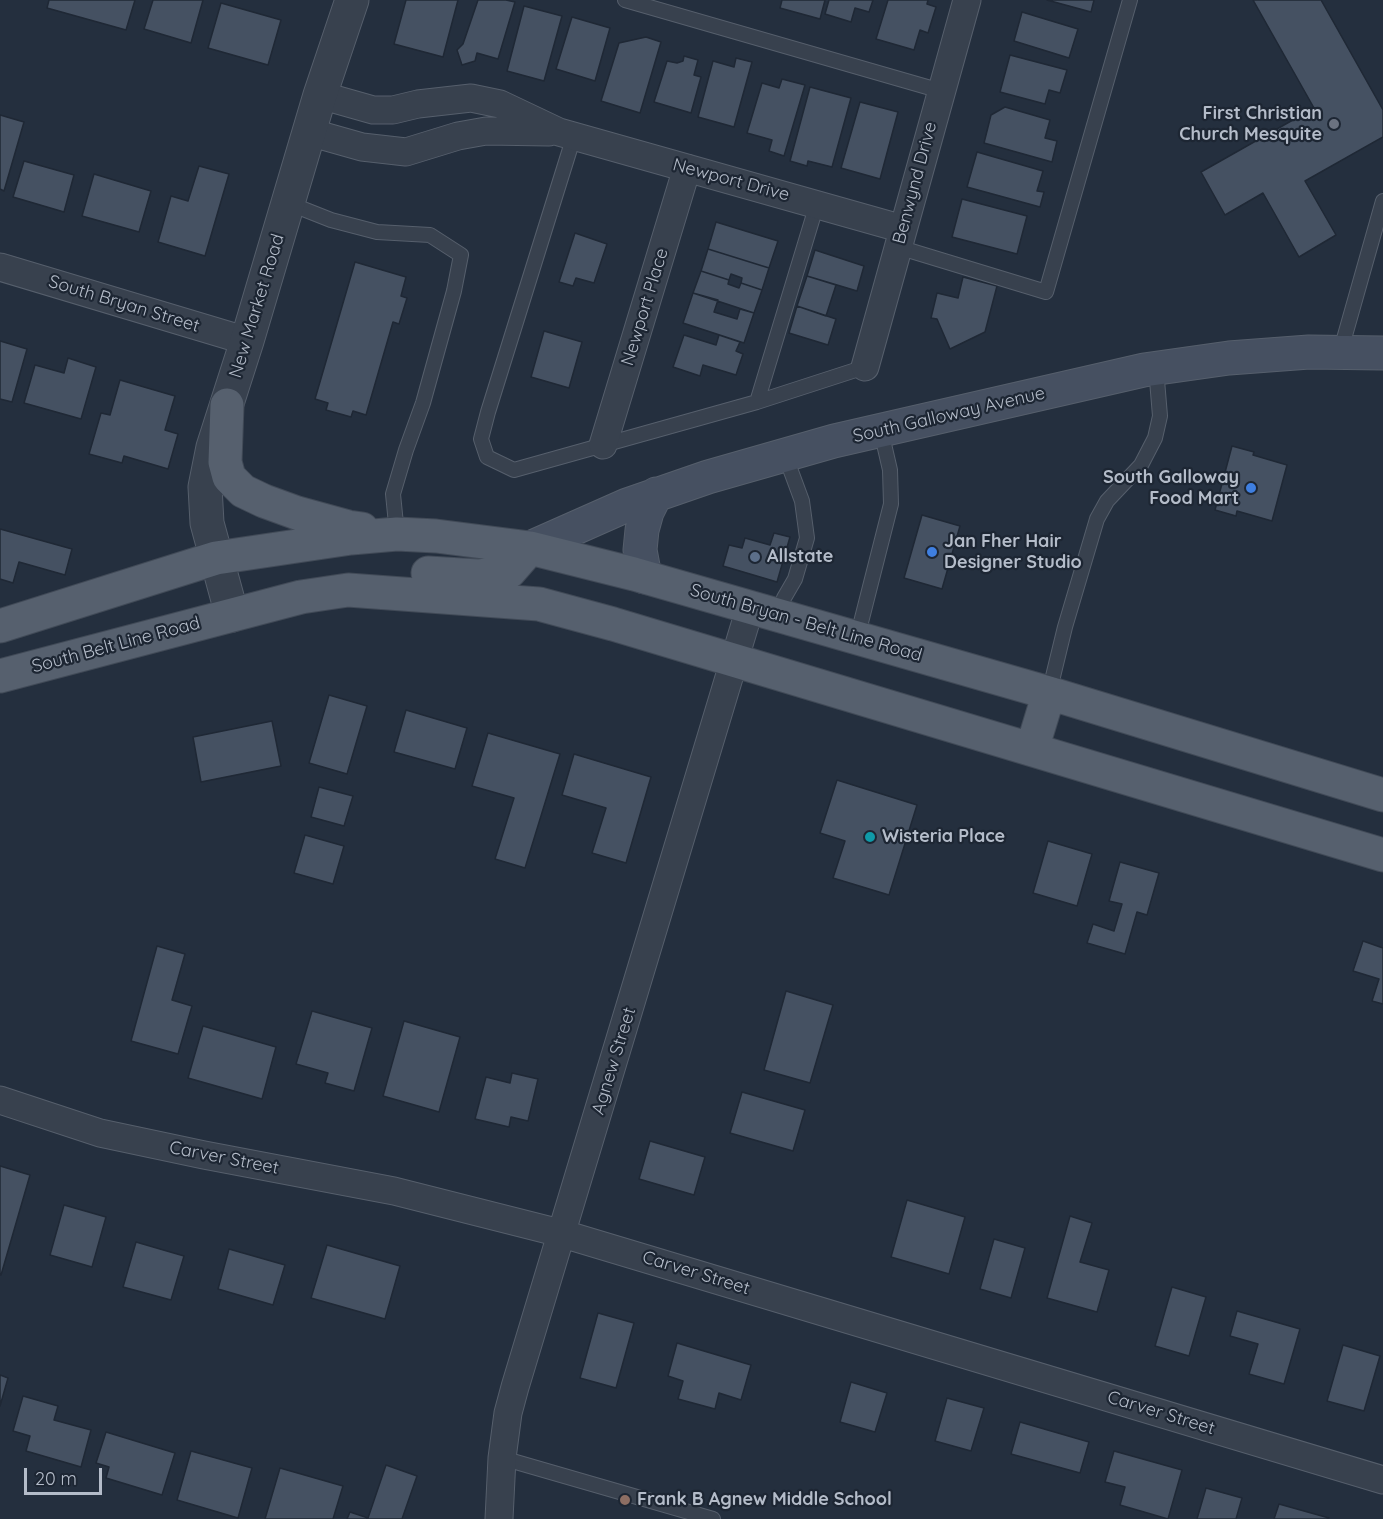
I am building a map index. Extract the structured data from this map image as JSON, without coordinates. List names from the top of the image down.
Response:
{
  "streets": {
    "main road": ["South Galloway Avenue", "South Bryan - Belt Line Road", "South Belt Line Road"],
    "street": [
      "Newport Drive",
      "Benwynd Drive",
      "South Bryan Street",
      "New Market Road",
      "Newport Place",
      "Agnew Street",
      "Carver Street"
    ]
  },
  "crossings": [
    ["Newport Drive", "Benwynd Drive"],
    ["Newport Drive", "New Market Road"],
    ["Newport Drive", "Newport Place"],
    ["South Bryan Street", "New Market Road"],
    ["New Market Road", "South Bryan - Belt Line Road"],
    ["New Market Road", "South Belt Line Road"],
    ["South Galloway Avenue", "South Bryan - Belt Line Road"],
    ["South Galloway Avenue", "Agnew Street"],
    ["South Bryan - Belt Line Road", "Agnew Street"],
    ["Agnew Street", "Carver Street"]
  ],
  "places": [
    "First Christian Church Mesquite",
    "South Galloway Food Mart",
    "Jan Fher Hair Designer Studio",
    "Allstate",
    "Wisteria Place",
    "Frank B Agnew Middle School"
  ],
  "scale_bar": "20 m"
}
